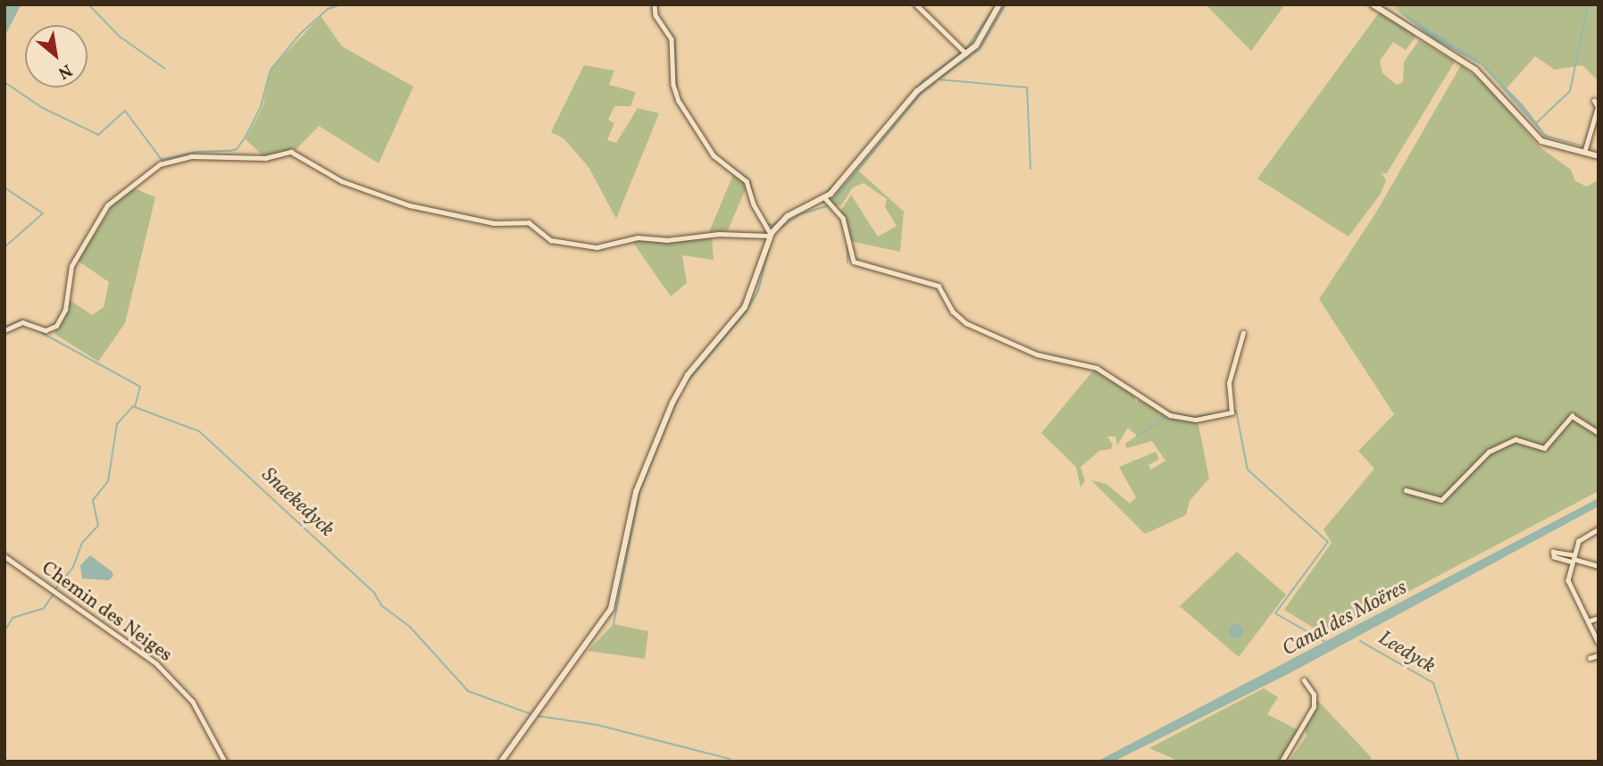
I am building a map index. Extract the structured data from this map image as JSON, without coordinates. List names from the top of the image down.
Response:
{
  "streets": {
    "street": ["Chemin des Neiges"]
  },
  "water": ["Snaekedyck", "Canal des Moëres", "Leedyck"],
  "north": "bottom right"
}
